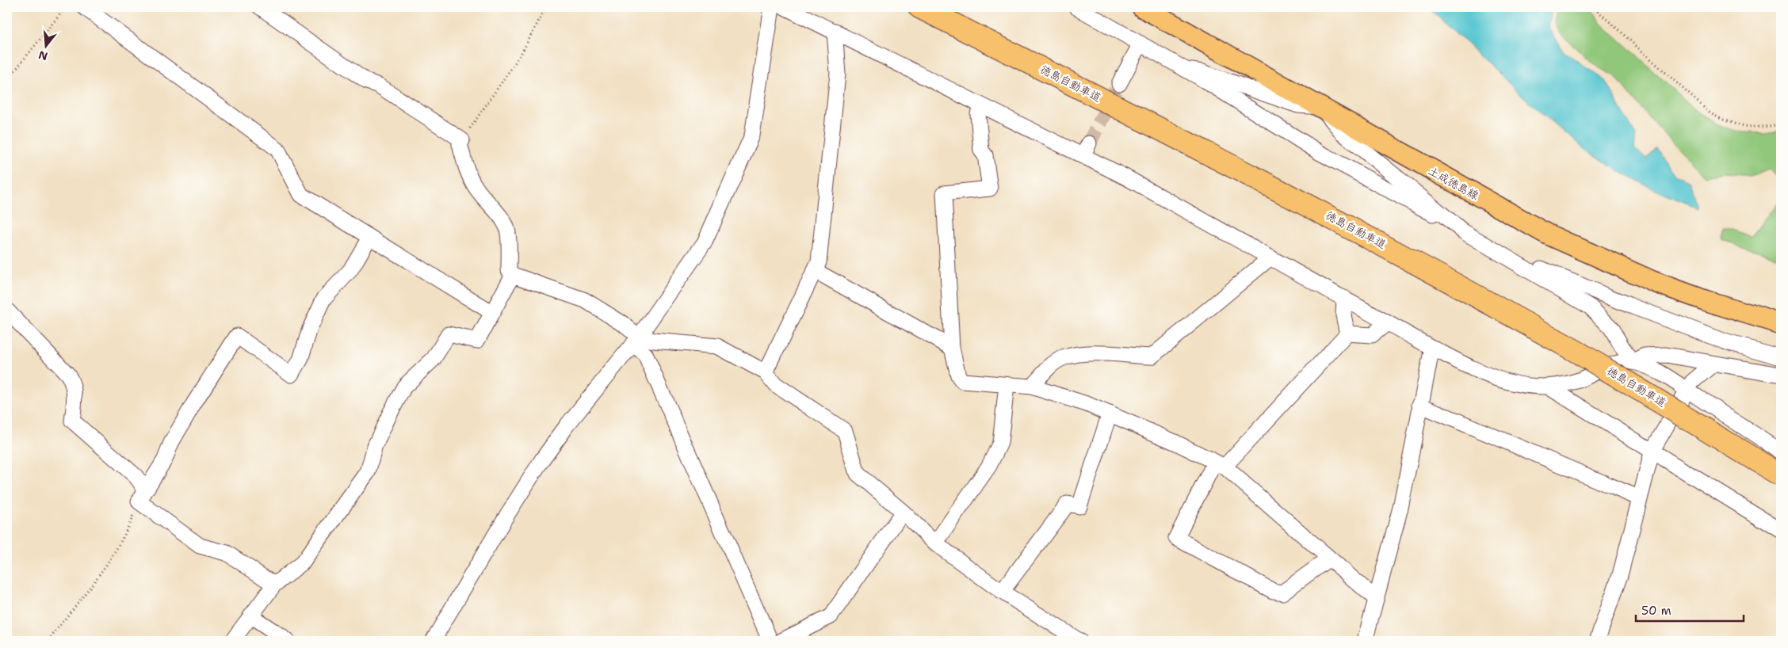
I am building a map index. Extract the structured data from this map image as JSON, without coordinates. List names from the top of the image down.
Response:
{
  "streets": {
    "highway": ["徳島自動車道"],
    "main road": ["土成徳島線"]
  },
  "scale_bar": "50 m",
  "north": "bottom"
}
